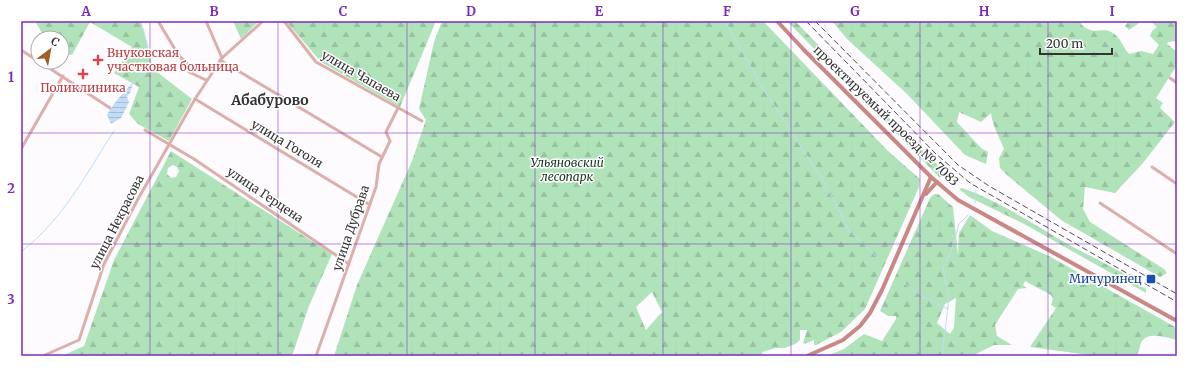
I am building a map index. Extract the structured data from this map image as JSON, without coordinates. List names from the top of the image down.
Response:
{
  "streets": {
    "main road": ["проектируемый проезд № 7083"],
    "street": [
      "улица Чапаева",
      "улица Гоголя",
      "улица Герцена",
      "улица Некрасова",
      "улица Дубрава"
    ]
  },
  "crossings": [
    ["улица Чапаева", "улица Дубрава"],
    ["улица Гоголя", "улица Некрасова"],
    ["улица Гоголя", "улица Дубрава"],
    ["улица Герцена", "улица Некрасова"],
    ["улица Герцена", "улица Дубрава"]
  ],
  "districts": ["Абабурово"],
  "parks": ["Ульяновский лесопарк"],
  "places": {
    "health": ["Внуковская участковая больница", "Поликлиника"],
    "transit": ["Мичуринец"]
  },
  "scale_bar": "200 m",
  "north": "top right",
  "grid": {
    "columns": [
      "A",
      "B",
      "C",
      "D",
      "E",
      "F",
      "G",
      "H",
      "I"
    ],
    "rows": ["1", "2", "3"]
  }
}
